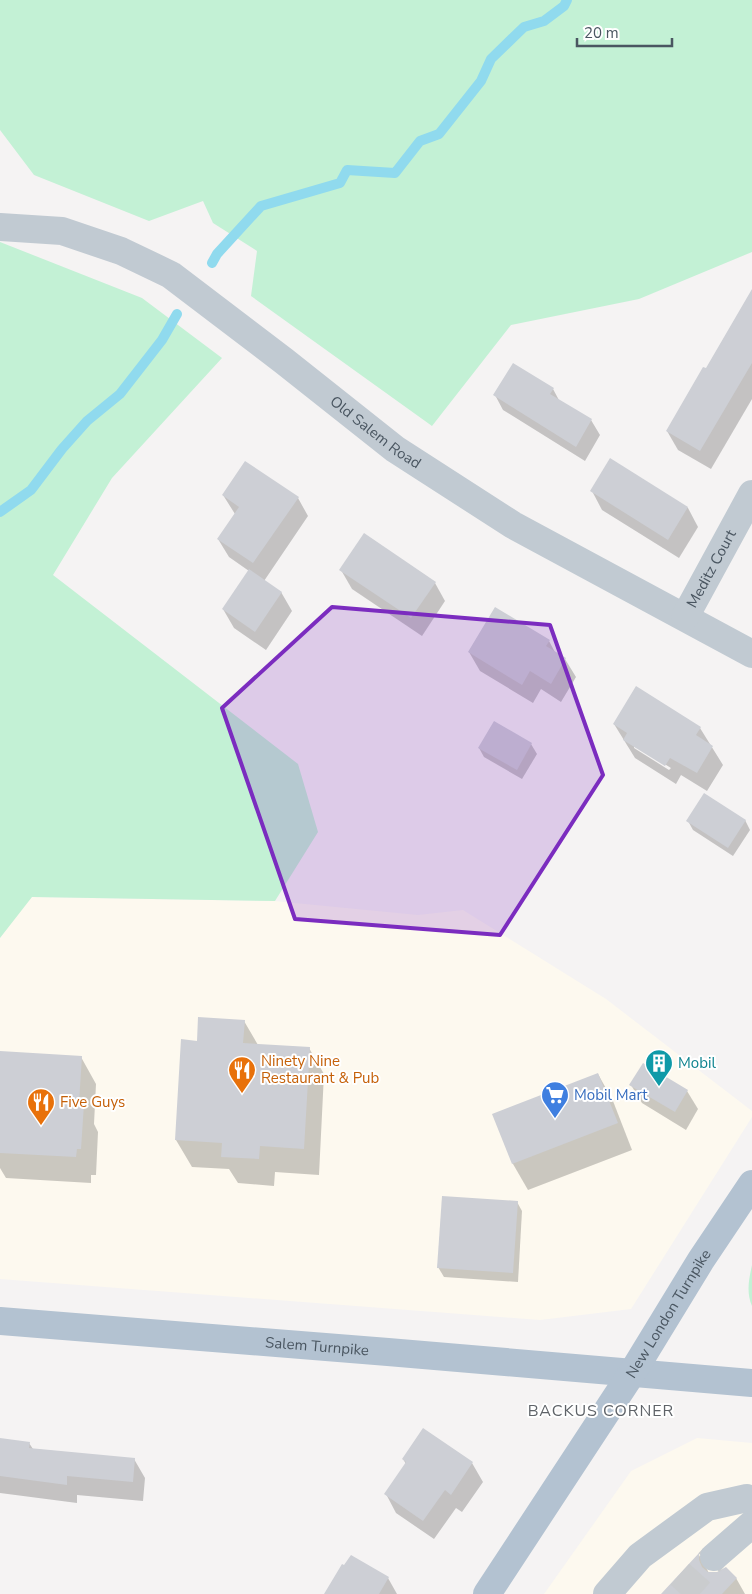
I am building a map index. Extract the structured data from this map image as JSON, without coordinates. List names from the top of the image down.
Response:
{
  "streets": {
    "main road": ["New London Turnpike", "Salem Turnpike"],
    "street": ["Old Salem Road", "Meditz Court"]
  },
  "crossings": [
    ["Old Salem Road", "Meditz Court"],
    ["New London Turnpike", "Salem Turnpike"]
  ],
  "districts": ["BACKUS CORNER"],
  "places": {
    "building": ["Mobil"],
    "restaurant": ["Ninety Nine Restaurant & Pub", "Five Guys"],
    "supermarket": ["Mobil Mart"]
  },
  "scale_bar": "20 m"
}
